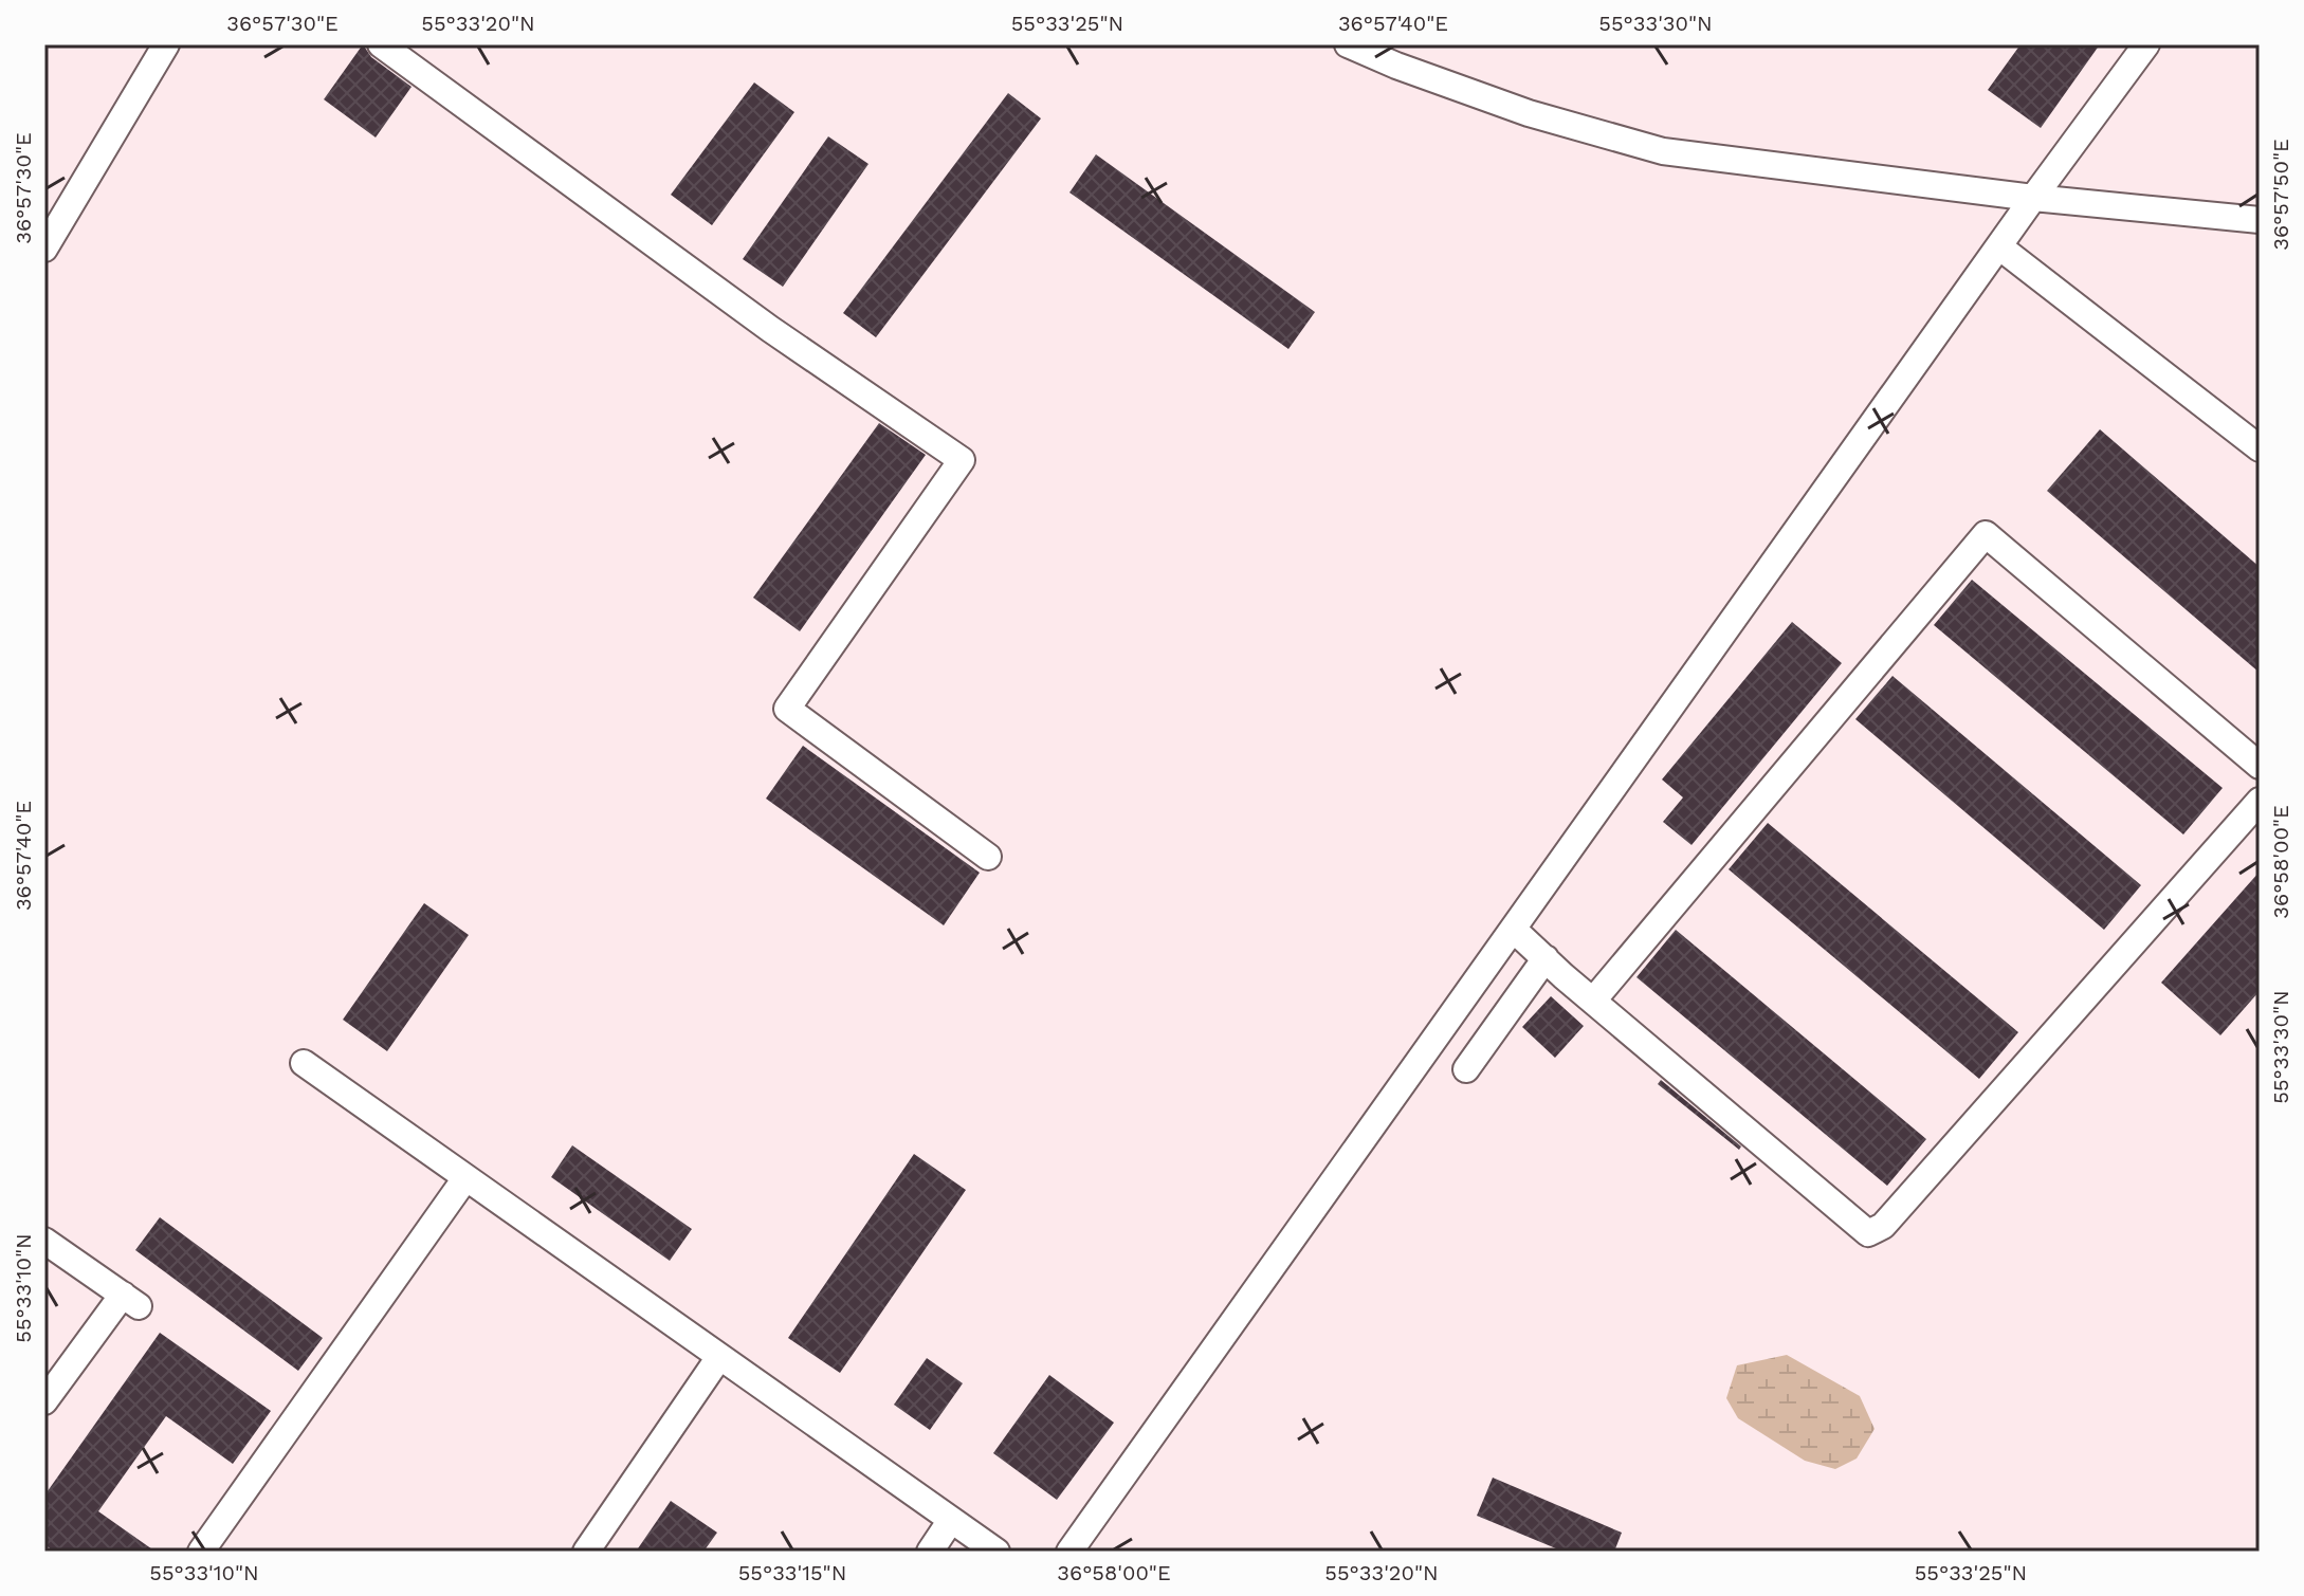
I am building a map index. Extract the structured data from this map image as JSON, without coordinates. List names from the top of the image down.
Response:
{
  "coordinates": [
    "36°57'30\"E",
    "55°33'20\"N",
    "55°33'25\"N",
    "36°57'40\"E",
    "55°33'30\"N",
    "36°57'50\"E",
    "36°58'00\"E",
    "55°33'10\"N",
    "55°33'15\"N"
  ]
}
